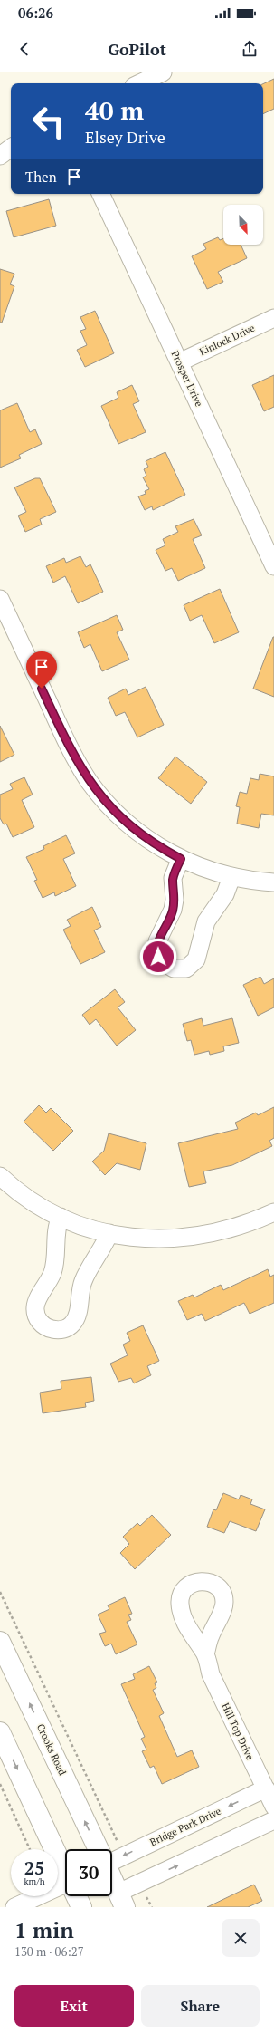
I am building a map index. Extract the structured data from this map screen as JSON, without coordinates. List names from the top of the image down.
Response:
{
  "streets": {
    "main road": ["Crooks Road"],
    "street": [
      "Kinlock Drive",
      "Prosper Drive",
      "Hill Top Drive",
      "Bridge Park Drive"
    ]
  },
  "crossings": [
    ["Kinlock Drive", "Prosper Drive"],
    ["Hill Top Drive", "Bridge Park Drive"]
  ],
  "north": "bottom right",
  "page": {
    "status": "06:26",
    "header": "GoPilot",
    "turn": ["40 m", "Elsey Drive"],
    "then": "Then",
    "speed": "25 km/h",
    "limit": "30",
    "heading": ["1 min", "130 m · 06:27"],
    "buttons": ["Exit", "Share"]
  }
}
